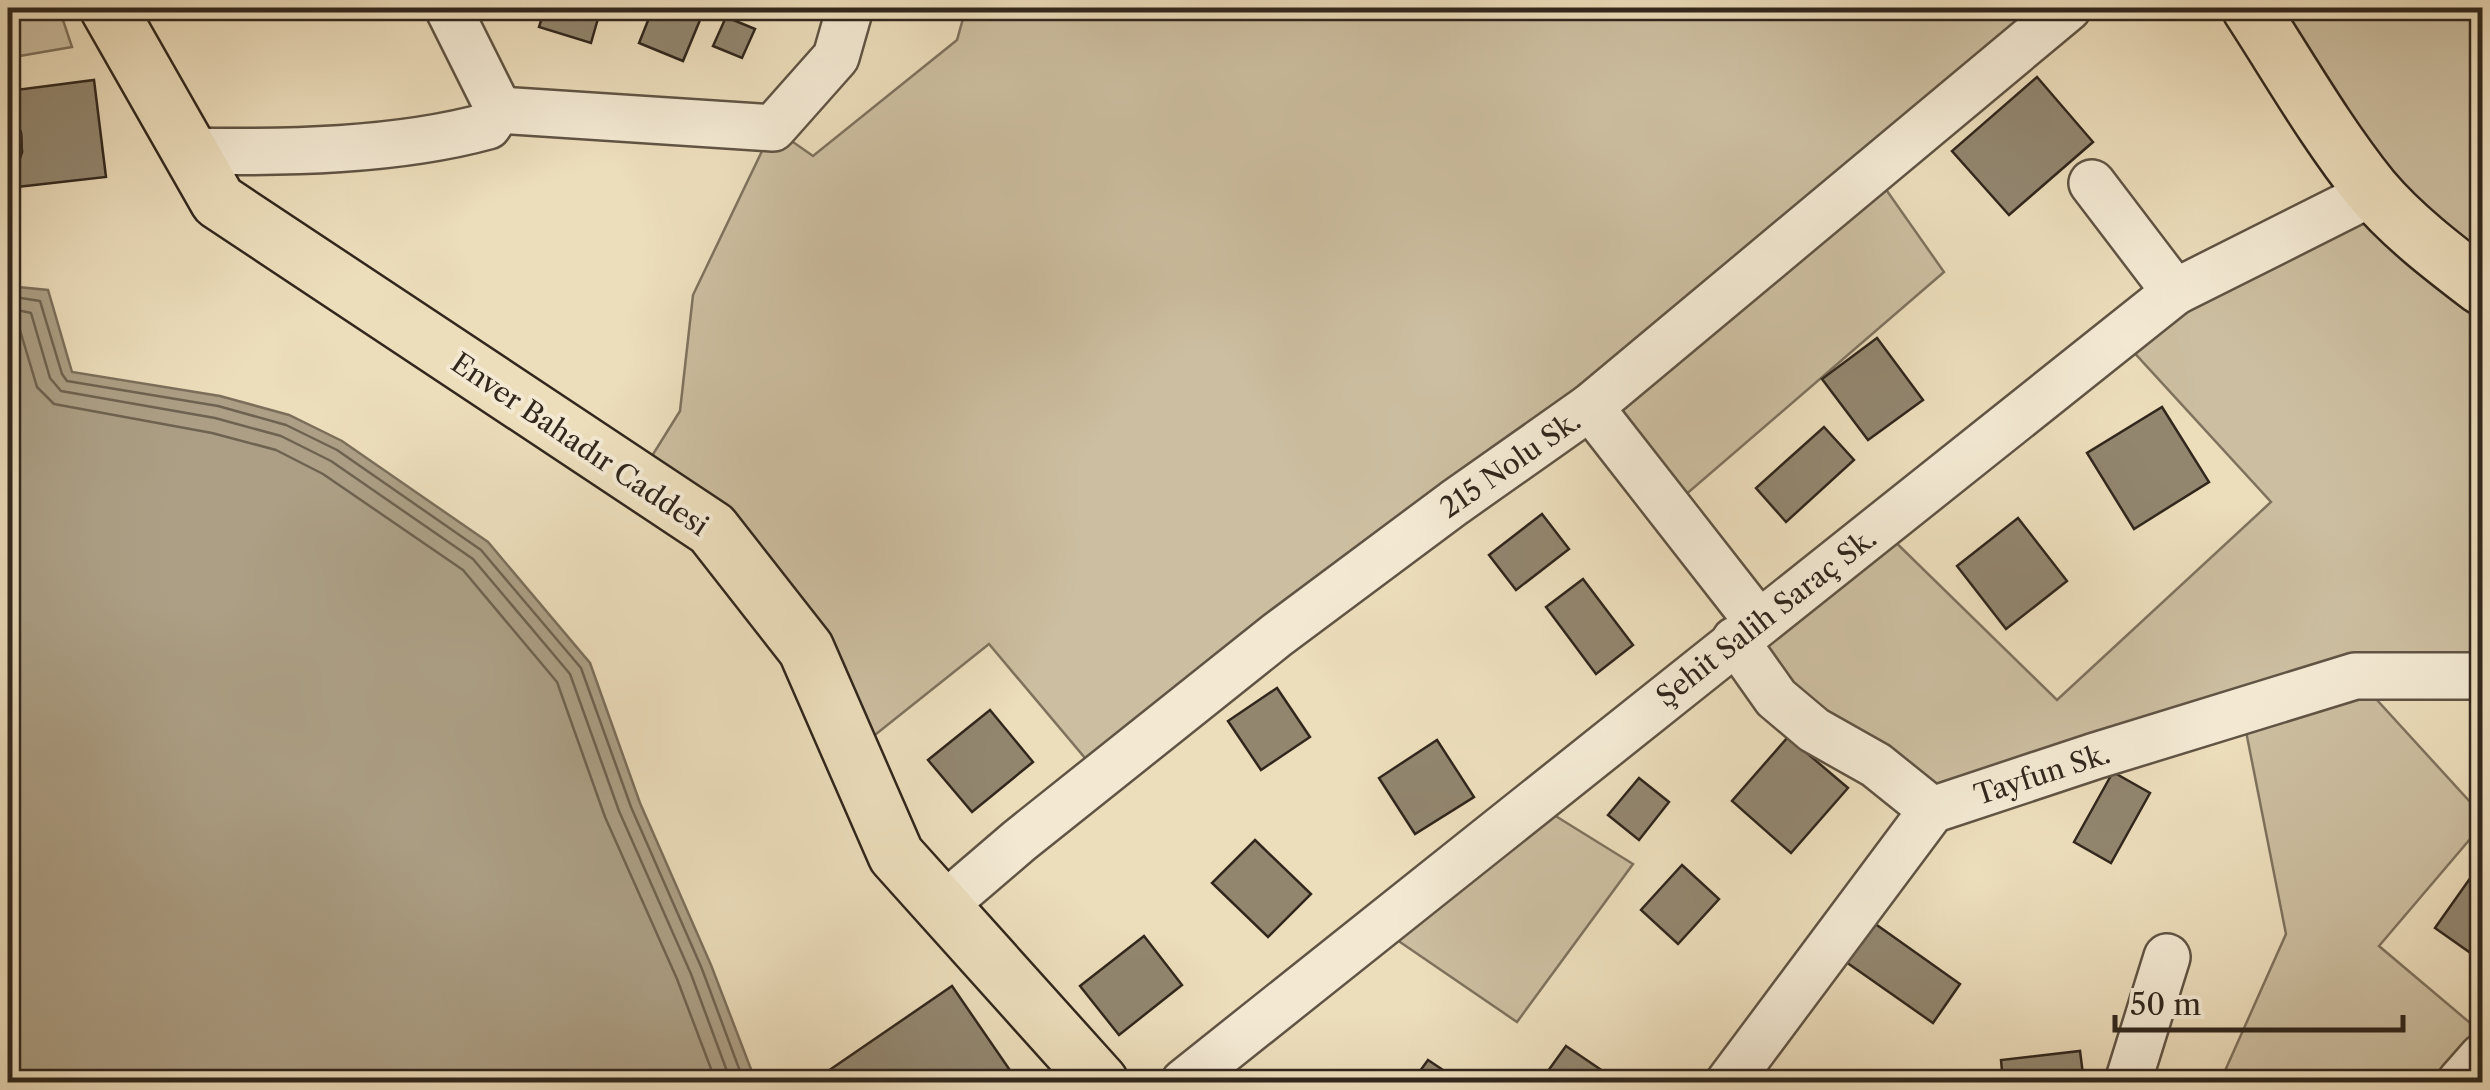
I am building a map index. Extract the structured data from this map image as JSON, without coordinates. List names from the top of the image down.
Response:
{
  "streets": {
    "main road": ["Enver Bahadır Caddesi"],
    "street": ["215 Nolu Sk.", "Şehit Salih Saraç Sk.", "Tayfun Sk."]
  },
  "crossings": [
    ["Enver Bahadır Caddesi", "215 Nolu Sk."]
  ],
  "scale_bar": "50 m"
}
